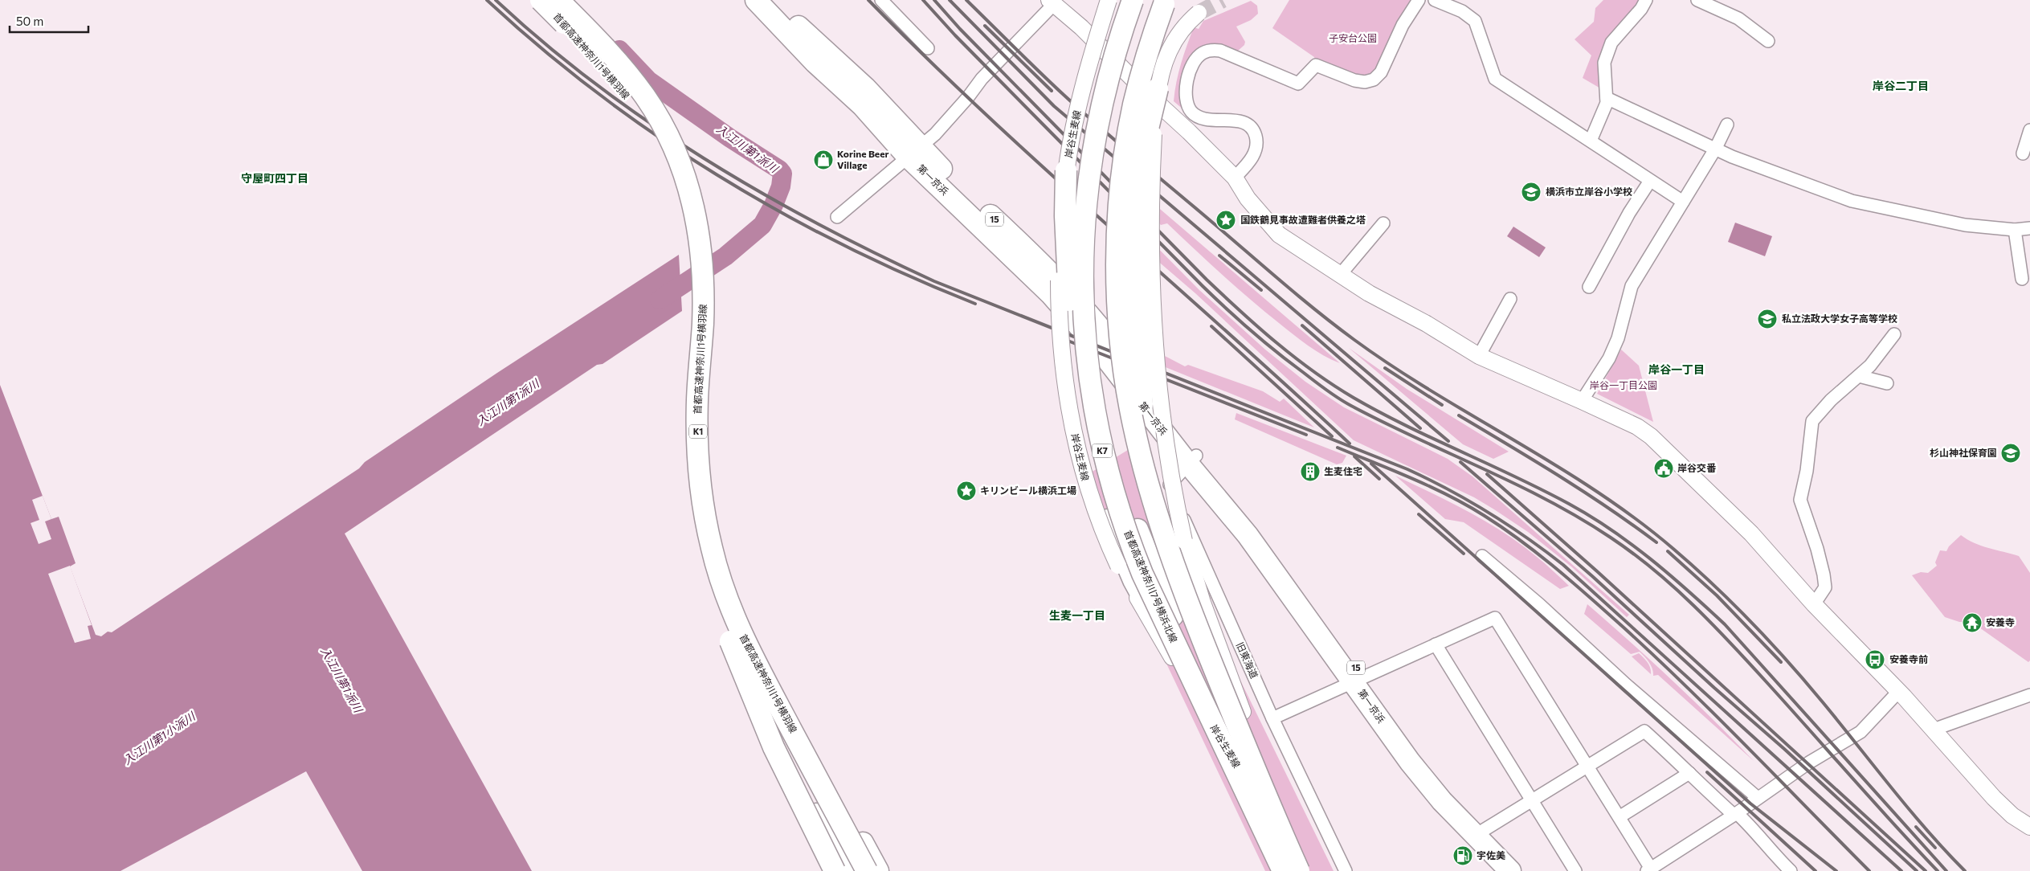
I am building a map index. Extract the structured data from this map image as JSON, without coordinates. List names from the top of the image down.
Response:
{
  "streets": {
    "highway": [
      "首都高速神奈川1号横羽線",
      "第一京浜",
      "15",
      "K1",
      "K7",
      "首都高速神奈川7号横浜北線"
    ],
    "street": ["岸谷生麦線", "旧東海道"]
  },
  "crossings": [
    ["岸谷生麦線", "首都高速神奈川7号横浜北線"],
    ["第一京浜", "旧東海道"]
  ],
  "districts": [
    "岸谷二丁目",
    "守屋町四丁目",
    "岸谷一丁目",
    "生麦一丁目"
  ],
  "water": ["入江川第1派川", "入江川第1小派川"],
  "parks": ["子安台公園", "岸谷一丁目公園"],
  "places": {
    "shop": ["Korine Beer Village"],
    "school or university": ["横浜市立岸谷小学校", "私立法政大学女子高等学校", "杉山神社保育園"],
    "place": ["国鉄鶴見事故遭難者供養之塔", "キリンビール横浜工場"],
    "public building": ["岸谷交番"],
    "building": ["生麦住宅"],
    "temple": ["安養寺"],
    "bus stop": ["安養寺前"],
    "fuel station": ["宇佐美"]
  },
  "scale_bar": "50 m"
}
